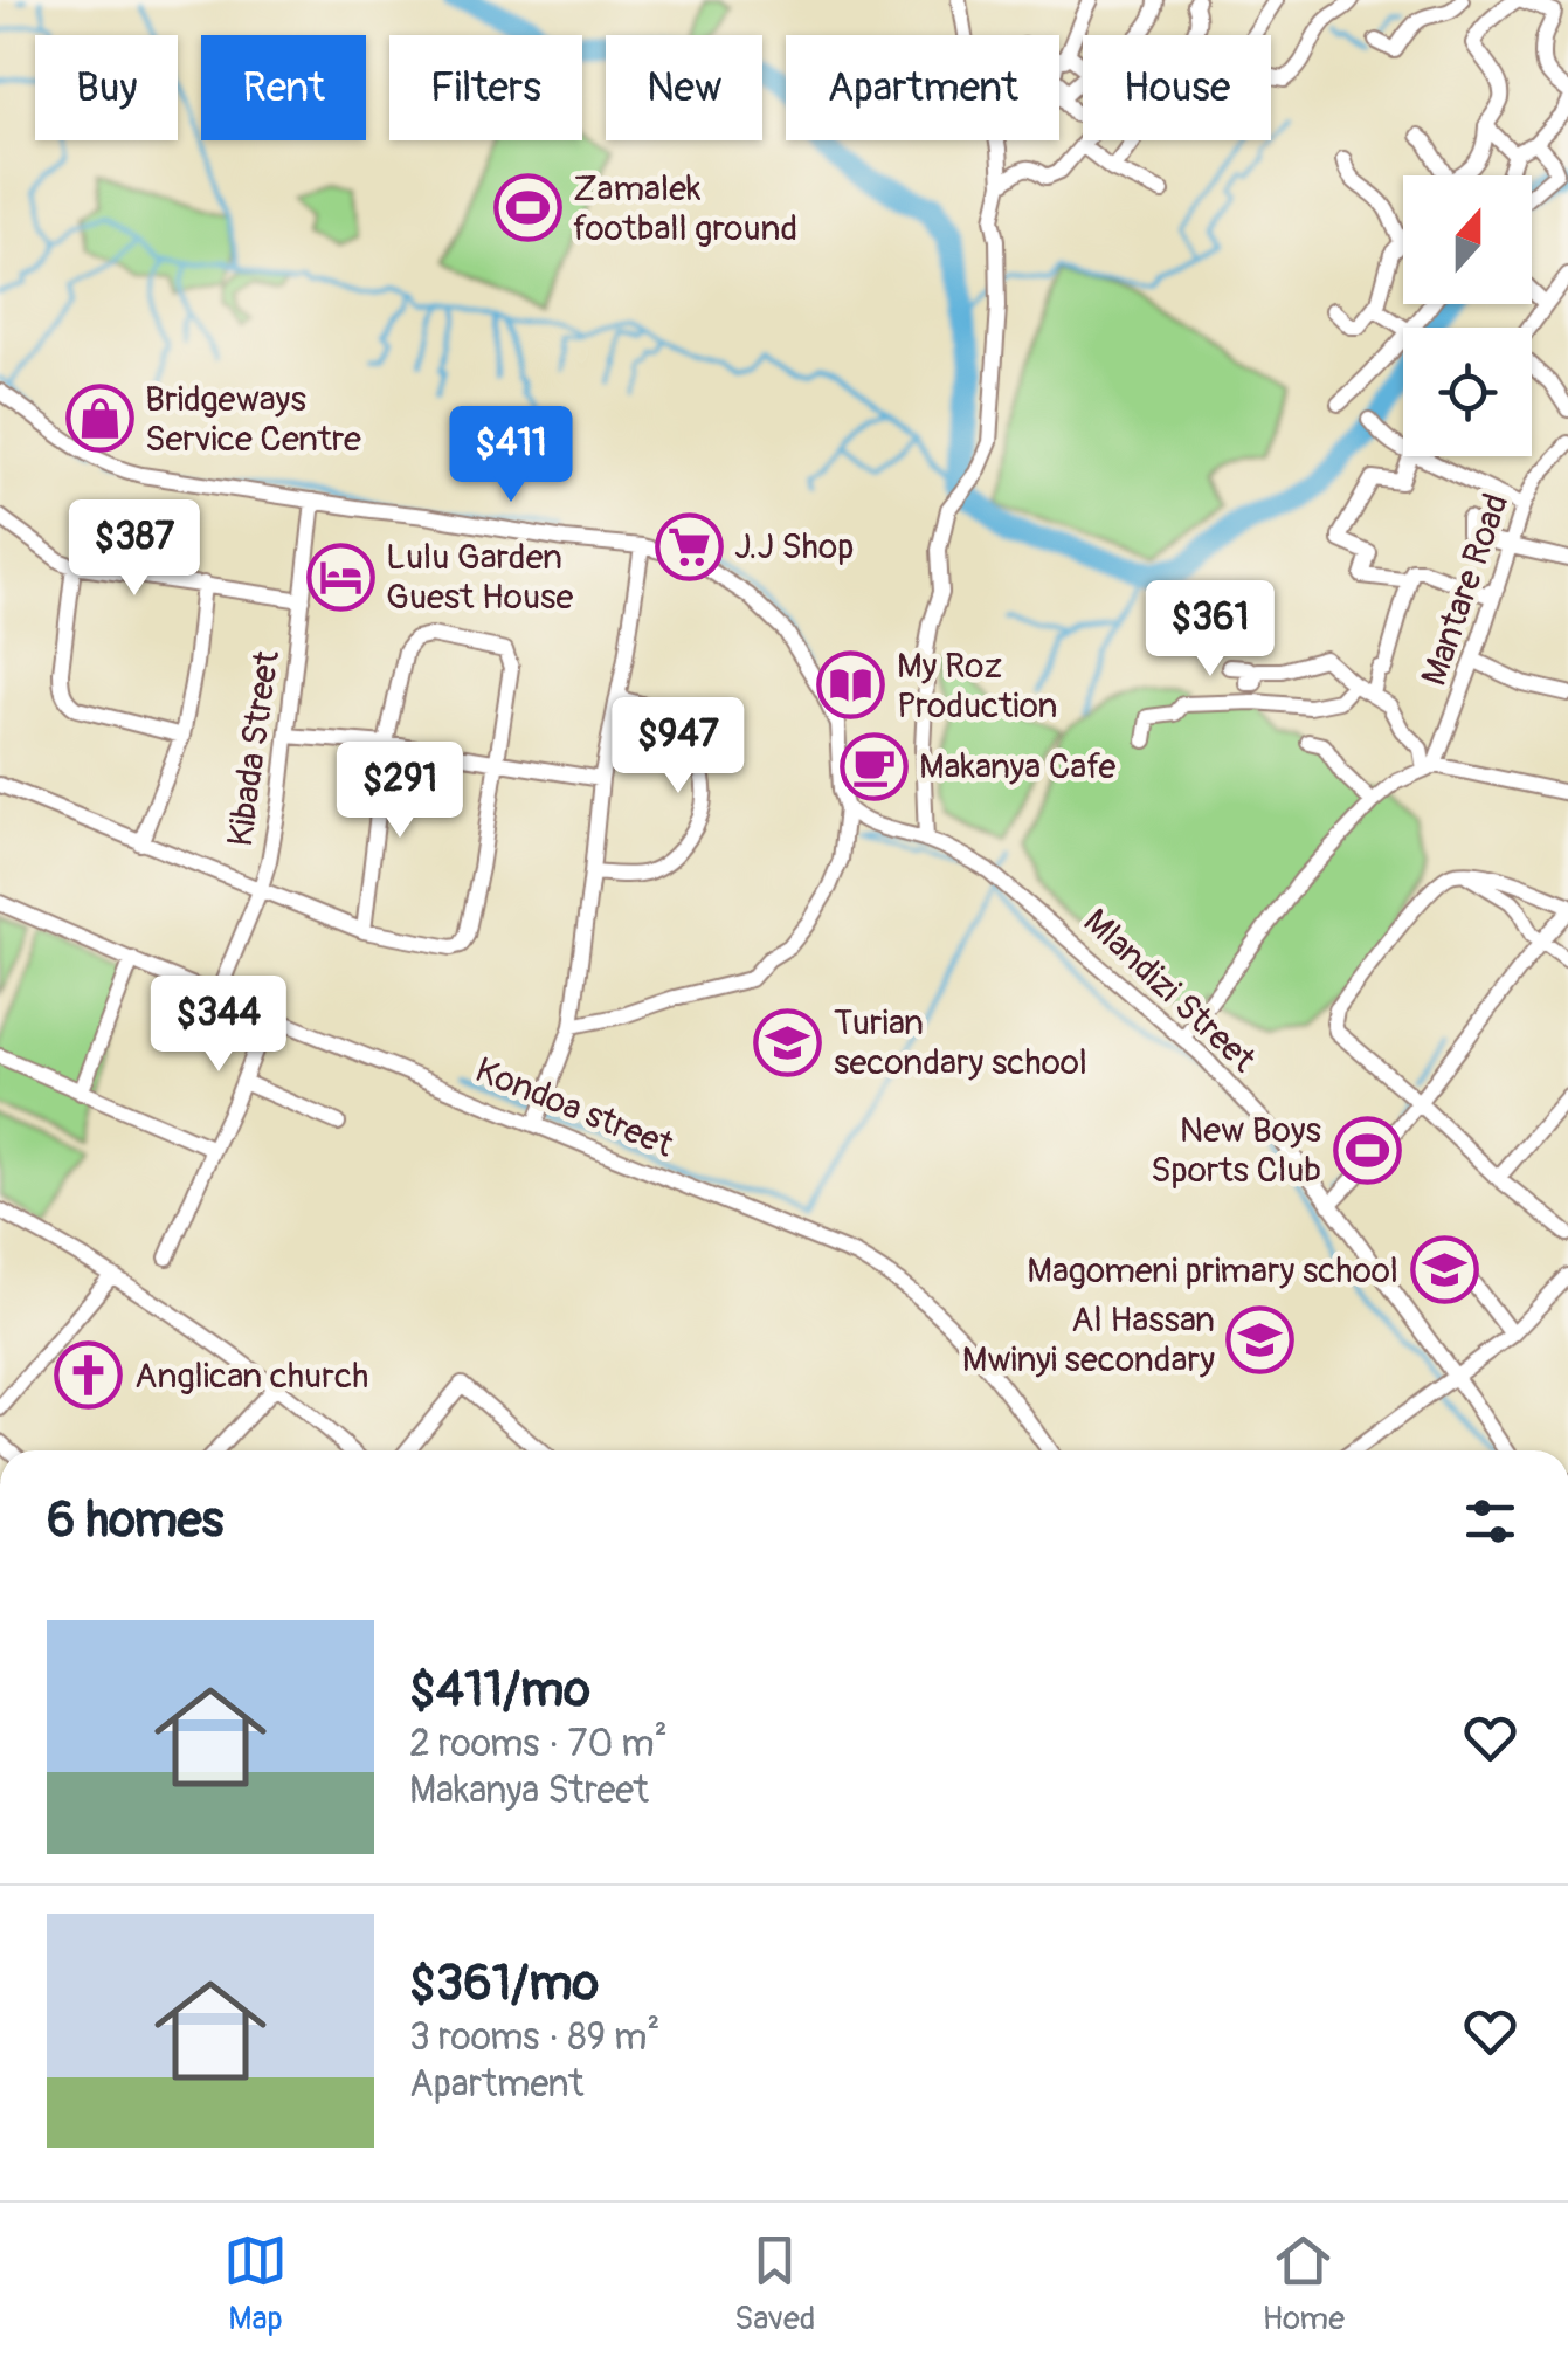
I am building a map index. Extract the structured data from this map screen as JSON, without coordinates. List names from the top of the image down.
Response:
{
  "streets": {
    "street": [
      "Mantare Road",
      "Kibada Street",
      "Mlandizi Street",
      "Kondoa street"
    ]
  },
  "crossings": [
    ["Kibada Street", "Kondoa street"]
  ],
  "places": {
    "sports": ["Zamalek football ground", "New Boys Sports Club"],
    "shop": ["Bridgeways Service Centre"],
    "supermarket": ["J.J Shop"],
    "hotel": ["Lulu Garden Guest House"],
    "library": ["My Roz Production"],
    "cafe": ["Makanya Cafe"],
    "school or university": ["Turian secondary school", "Magomeni primary school", "Al Hassan Mwinyi secondary"],
    "church": ["Anglican church"]
  },
  "north": "top",
  "page": {
    "chip": [
      "Buy",
      "Rent",
      "Filters",
      "New",
      "Apartment",
      "House"
    ],
    "price": [
      "$411",
      "$387",
      "$361",
      "$947",
      "$291",
      "$344"
    ],
    "heading": "6 homes",
    "list": [
      {
        "name": "$411/mo",
        "note": "2 rooms · 70 m² · Makanya Street"
      },
      {
        "name": "$361/mo",
        "note": "3 rooms · 89 m² · Apartment"
      }
    ],
    "tabs": ["Map", "Saved", "Home"]
  }
}
